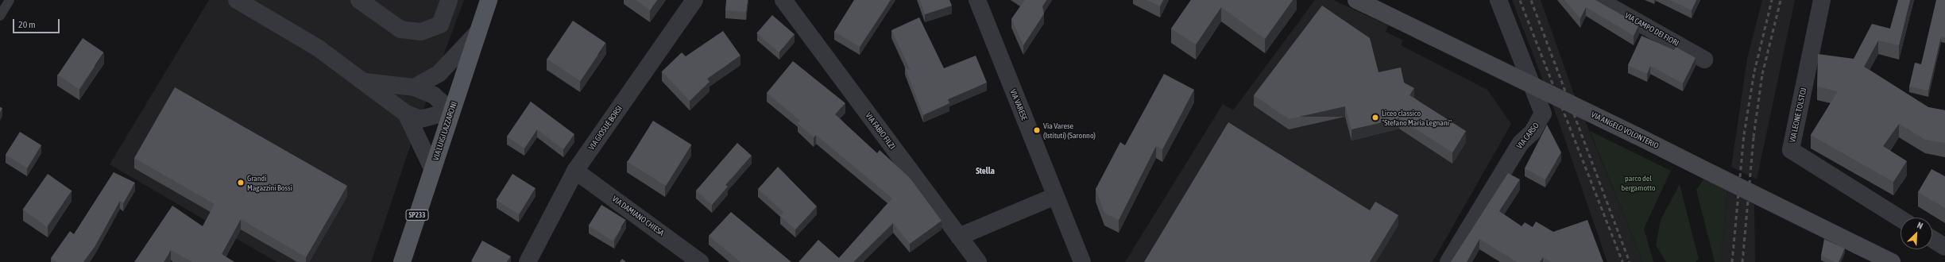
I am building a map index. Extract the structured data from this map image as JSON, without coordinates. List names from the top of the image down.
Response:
{
  "streets": {
    "main road": ["VIA LUIGI LAZZARONI", "SP233"],
    "street": [
      "VIA CAMPO DEI FIORI",
      "VIA VARESE",
      "VIA LEONE TOLSTOJ",
      "VIA GIOSUÈ BORSI",
      "VIA ANGELO VOLONTERIO",
      "VIA FABIO FILZI",
      "VIA CARSO",
      "VIA DAMIANO CHIESA"
    ]
  },
  "crossings": [
    ["VIA GIOSUÈ BORSI", "VIA DAMIANO CHIESA"]
  ],
  "districts": ["Stella"],
  "parks": ["parco del bergamotto"],
  "places": ["Liceo classico \"Stefano Maria Legnani\"", "Via Varese (Istituti) (Saronno)", "Grandi Magazzini Bossi"],
  "scale_bar": "20 m",
  "north": "top right"
}
